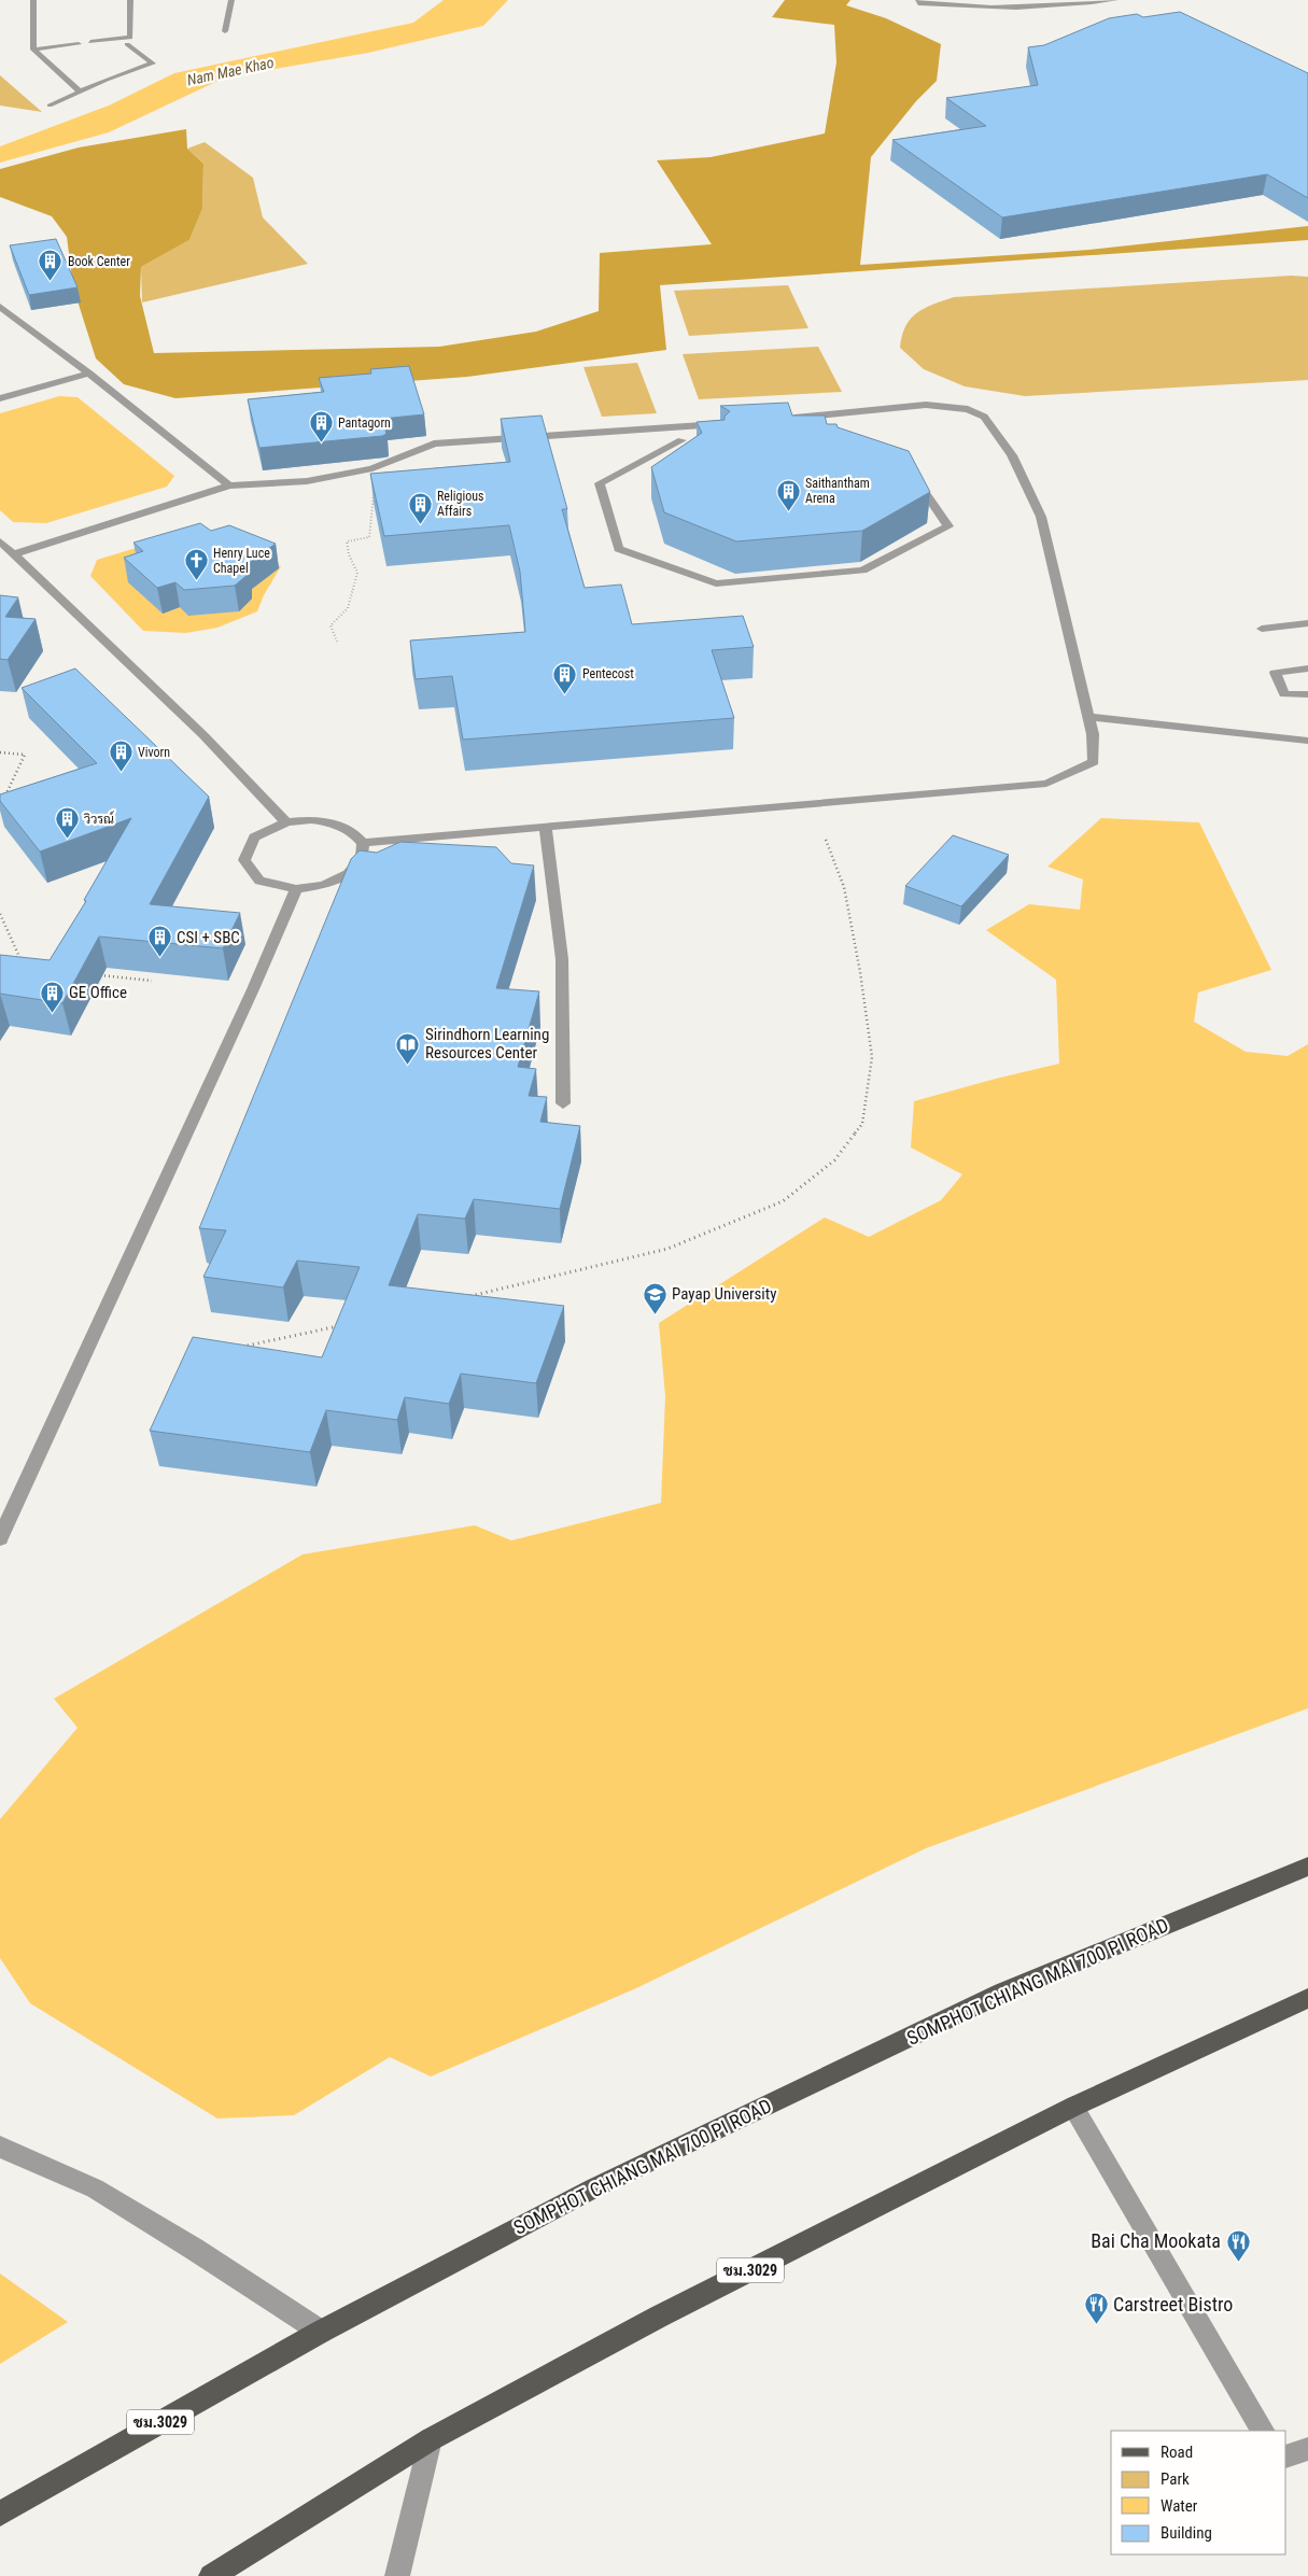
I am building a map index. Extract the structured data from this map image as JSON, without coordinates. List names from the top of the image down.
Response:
{
  "streets": {
    "main road": ["SOMPHOT CHIANG MAI 700 PI ROAD", "ชม.3029"]
  },
  "water": ["Nam Mae Khao"],
  "places": {
    "building": [
      "Book Center",
      "Pantagorn",
      "Saithantham Arena",
      "Religious Affairs",
      "Pentecost",
      "Vivorn",
      "วิวรณ์",
      "CSI + SBC",
      "GE Office"
    ],
    "church": ["Henry Luce Chapel"],
    "library": ["Sirindhorn Learning Resources Center"],
    "school or university": ["Payap University"],
    "restaurant": ["Bai Cha Mookata", "Carstreet Bistro"]
  },
  "legend": [
    "Road",
    "Park",
    "Water",
    "Building"
  ]
}
